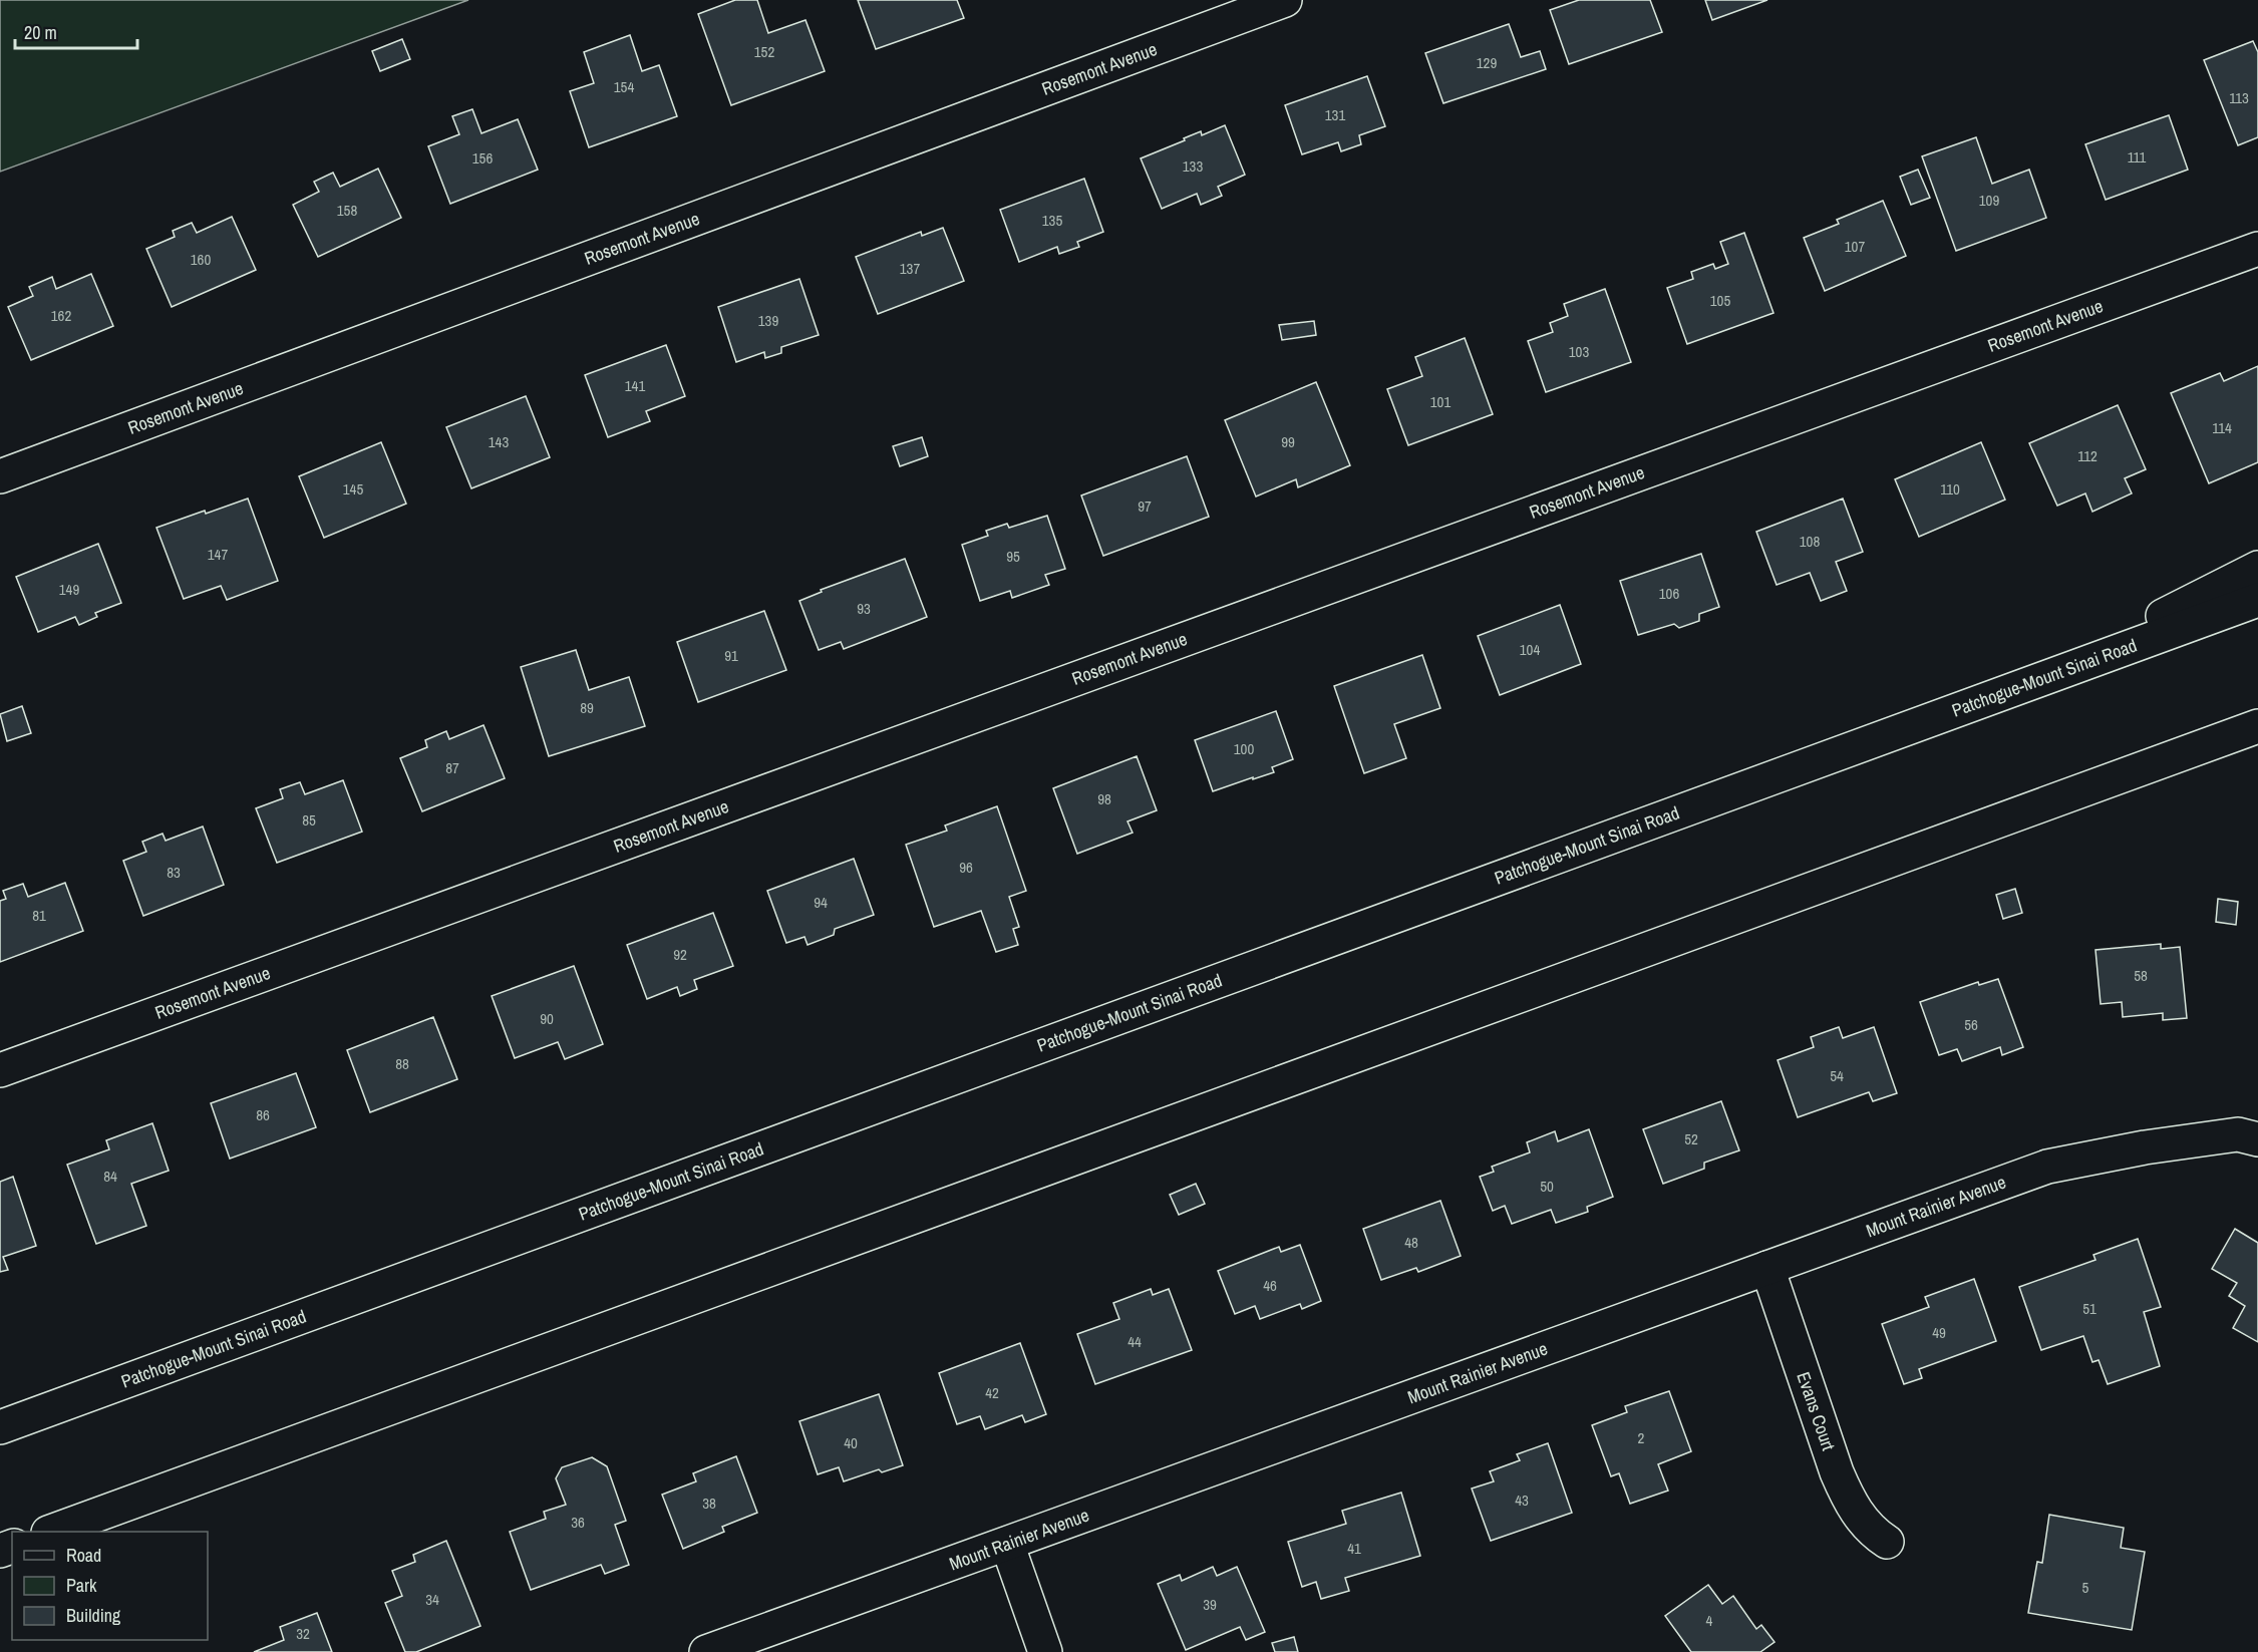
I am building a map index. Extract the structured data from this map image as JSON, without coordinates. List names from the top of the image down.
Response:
{
  "streets": {
    "main road": [
      "Rosemont Avenue",
      "Patchogue-Mount Sinai Road",
      "Mount Rainier Avenue",
      "Evans Court"
    ]
  },
  "crossings": [
    ["Mount Rainier Avenue", "Evans Court"]
  ],
  "house_numbers": [
    "152",
    "129",
    "154",
    "113",
    "131",
    "111",
    "156",
    "133",
    "109",
    "158",
    "135",
    "107",
    "160",
    "137",
    "105",
    "162",
    "139",
    "103",
    "141",
    "101",
    "114",
    "143",
    "99",
    "112",
    "145",
    "110",
    "97",
    "108",
    "147",
    "95",
    "149",
    "106",
    "93",
    "104",
    "91",
    "89",
    "100",
    "87",
    "98",
    "85",
    "96",
    "83",
    "94",
    "81",
    "92",
    "58",
    "90",
    "56",
    "88",
    "54",
    "86",
    "52",
    "84",
    "50",
    "48",
    "46",
    "51",
    "49",
    "44",
    "42",
    "2",
    "40",
    "43",
    "38",
    "36",
    "41",
    "5",
    "34",
    "39",
    "4",
    "32"
  ],
  "legend": ["Road", "Park", "Building"],
  "scale_bar": "20 m"
}
